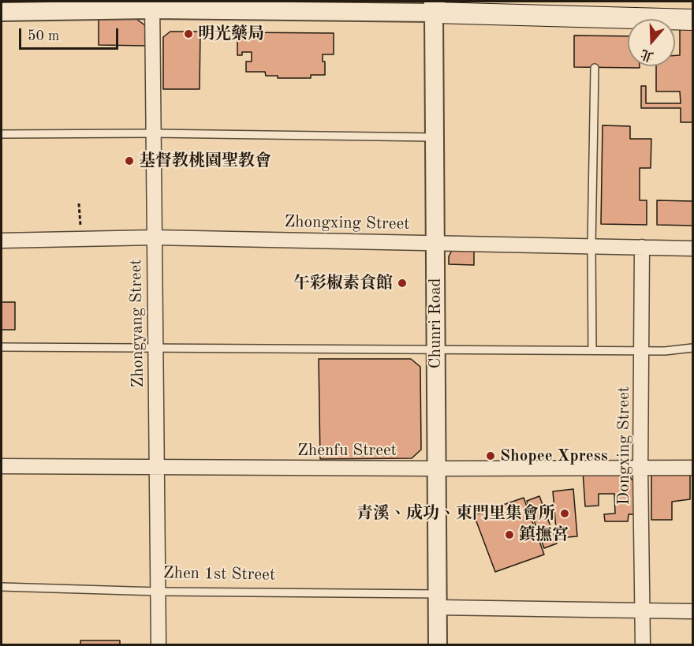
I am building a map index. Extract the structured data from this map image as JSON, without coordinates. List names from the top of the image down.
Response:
{
  "streets": {
    "street": [
      "Zhongxing Street",
      "Zhongyang Street",
      "Chunri Road",
      "Dongxing Street",
      "Zhenfu Street",
      "Zhen 1st Street"
    ]
  },
  "crossings": [
    ["Zhongxing Street", "Zhongyang Street"],
    ["Zhongxing Street", "Chunri Road"],
    ["Zhongxing Street", "Dongxing Street"],
    ["Zhongyang Street", "Zhenfu Street"],
    ["Zhongyang Street", "Zhen 1st Street"],
    ["Chunri Road", "Zhenfu Street"],
    ["Chunri Road", "Zhen 1st Street"],
    ["Dongxing Street", "Zhenfu Street"],
    ["Dongxing Street", "Zhen 1st Street"]
  ],
  "places": [
    "明光藥局",
    "基督教桃園聖教會",
    "午彩椒素食館",
    "Shopee Xpress",
    "青溪、成功、東門里集會所",
    "鎮撫宮"
  ],
  "scale_bar": "50 m",
  "north": "bottom"
}
